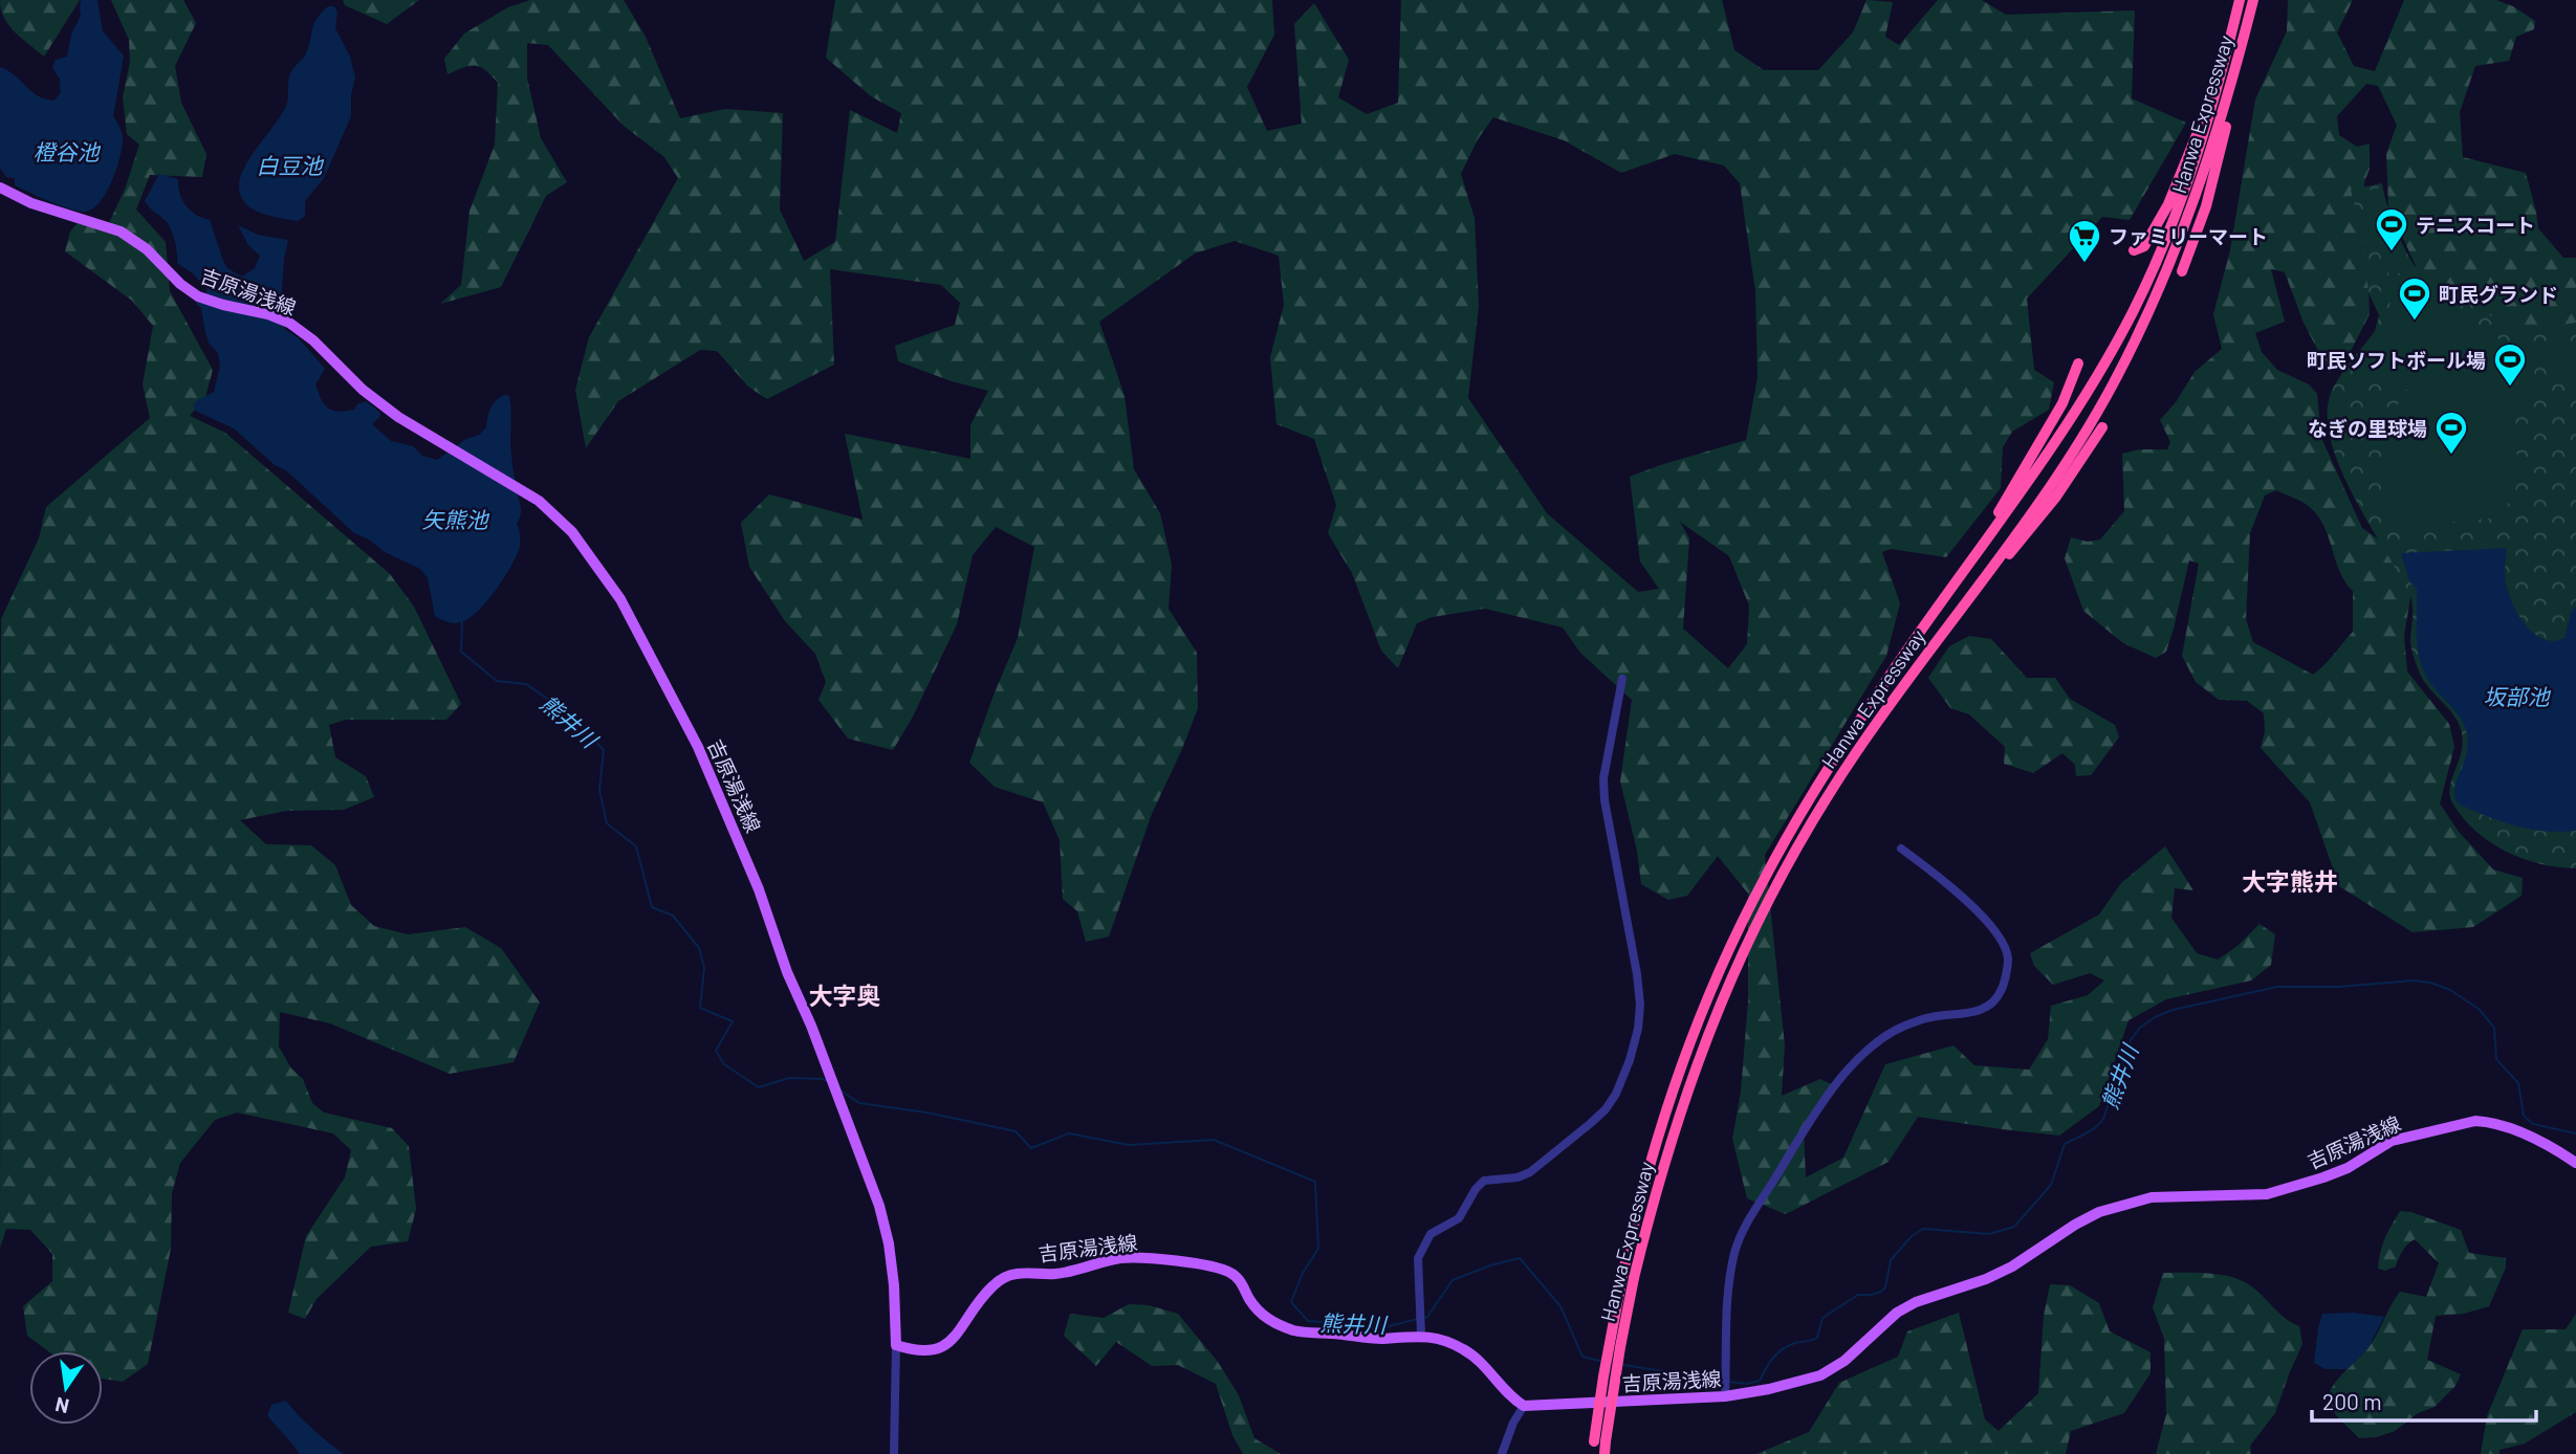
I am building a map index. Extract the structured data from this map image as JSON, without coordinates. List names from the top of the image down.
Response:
{
  "streets": {
    "highway": ["Hanwa Expressway"],
    "main road": ["吉原湯浅線"]
  },
  "districts": ["大字熊井", "大字奥"],
  "water": [
    "橙谷池",
    "白豆池",
    "矢熊池",
    "坂部池",
    "熊井川"
  ],
  "places": {
    "sports": [
      "テニスコート",
      "町民グランド",
      "町民ソフトボール場",
      "なぎの里球場"
    ],
    "supermarket": ["ファミリーマート"]
  },
  "scale_bar": "200 m",
  "north": "bottom"
}
